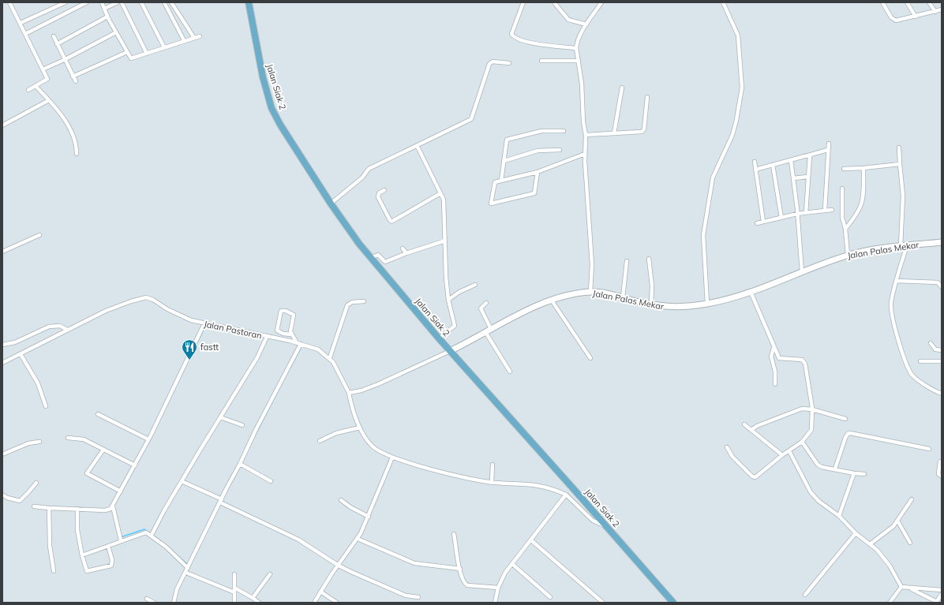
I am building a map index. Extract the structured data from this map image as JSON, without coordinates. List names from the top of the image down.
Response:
{
  "streets": {
    "highway": ["Jalan Siak 2"],
    "main road": ["Jalan Palas Mekar"],
    "street": ["Jalan Pastoran"]
  },
  "crossings": [
    ["Jalan Siak 2", "Jalan Palas Mekar"]
  ],
  "places": {
    "restaurant": ["fastt"]
  }
}
